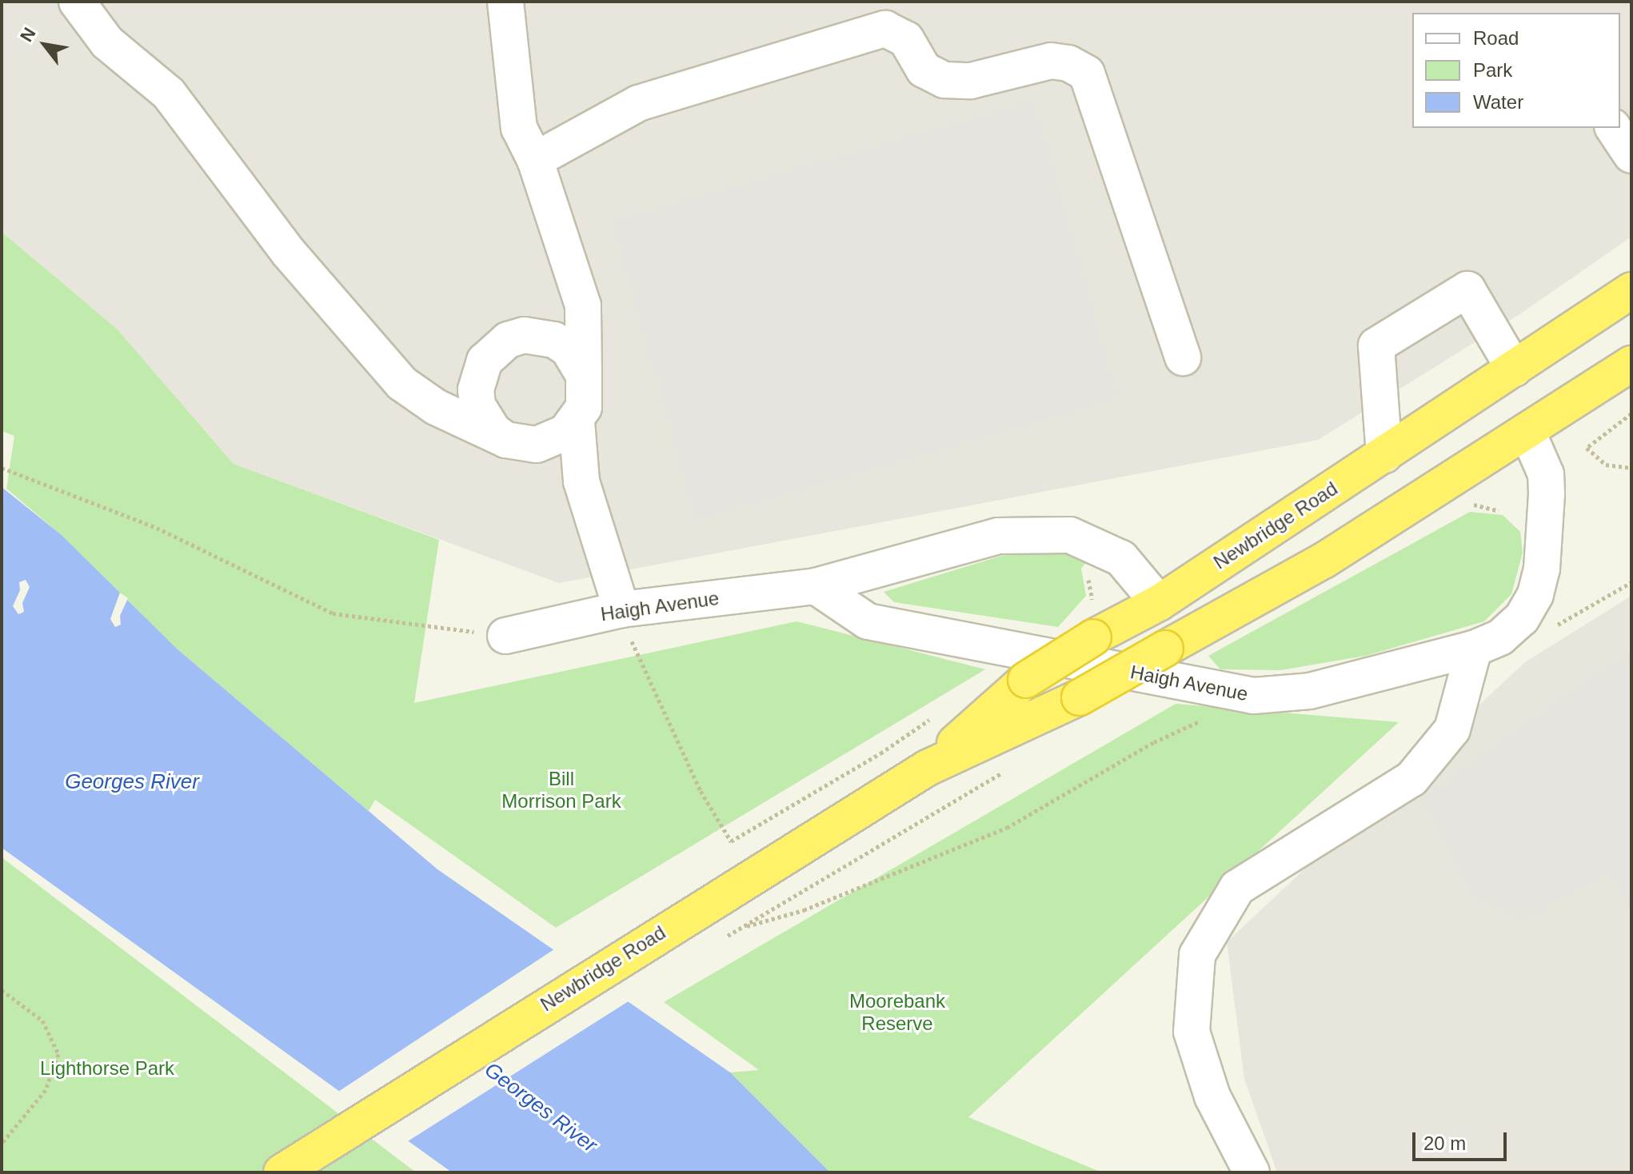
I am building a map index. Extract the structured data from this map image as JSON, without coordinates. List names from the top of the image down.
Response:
{
  "streets": {
    "highway": ["Newbridge Road"],
    "street": ["Haigh Avenue"]
  },
  "crossings": [
    ["Newbridge Road", "Haigh Avenue"]
  ],
  "water": ["Georges River"],
  "parks": ["Bill Morrison Park", "Moorebank Reserve", "Lighthorse Park"],
  "legend": ["Road", "Park", "Water"],
  "scale_bar": "20 m",
  "north": "top left"
}
